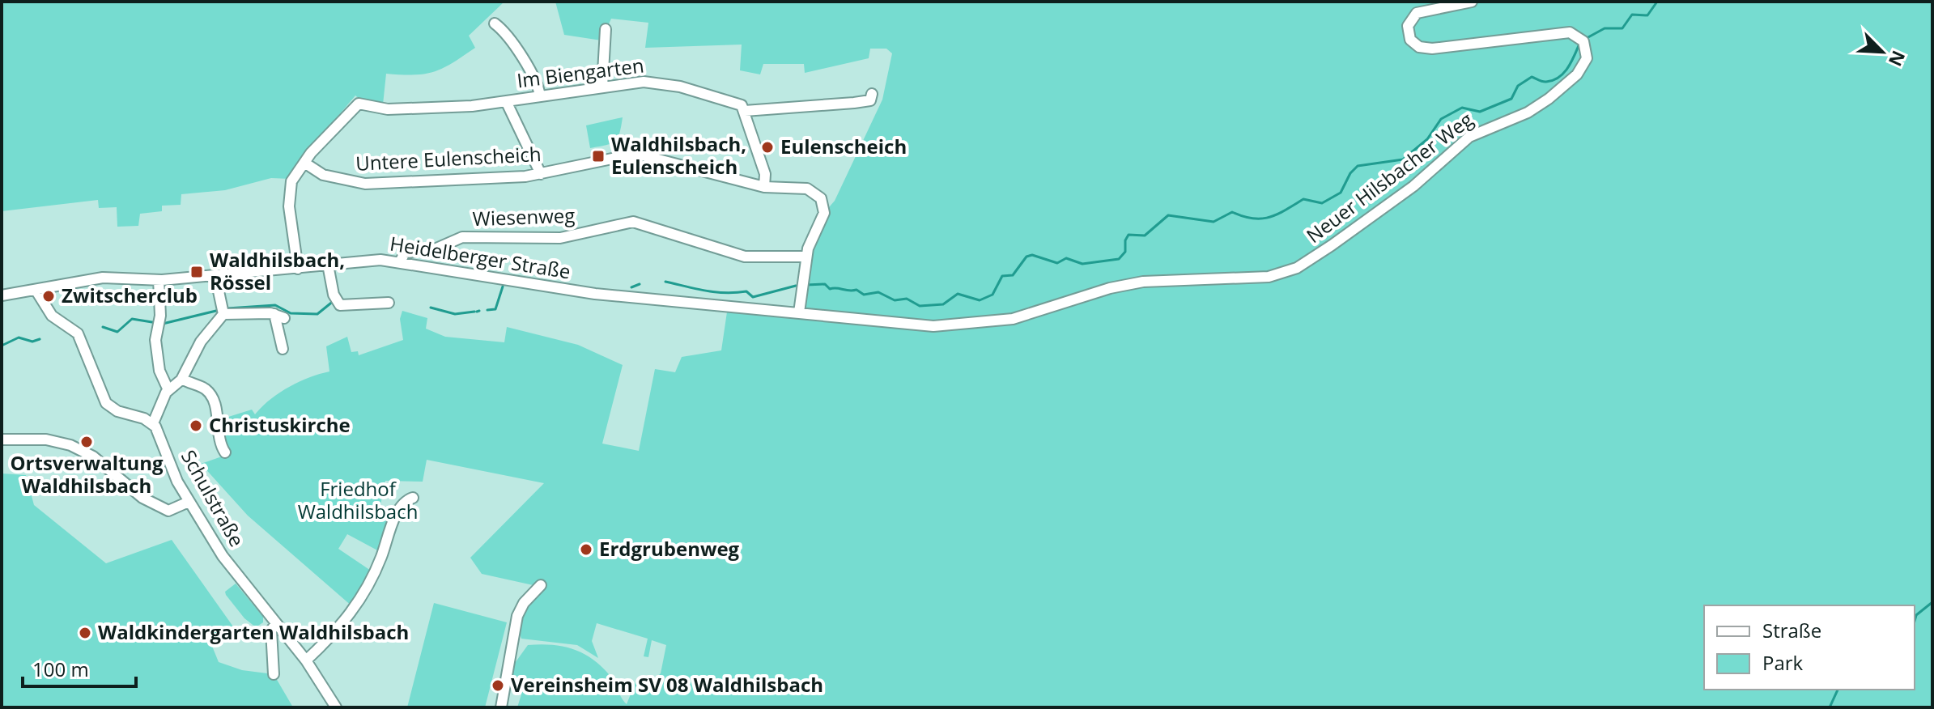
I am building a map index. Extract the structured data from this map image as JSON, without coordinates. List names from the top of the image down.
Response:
{
  "streets": {
    "street": [
      "Im Biengarten",
      "Untere Eulenscheich",
      "Neuer Hilsbacher Weg",
      "Wiesenweg",
      "Heidelberger Straße",
      "Schulstraße"
    ]
  },
  "crossings": [
    ["Im Biengarten", "Untere Eulenscheich"],
    ["Untere Eulenscheich", "Neuer Hilsbacher Weg"],
    ["Untere Eulenscheich", "Wiesenweg"],
    ["Untere Eulenscheich", "Heidelberger Straße"],
    ["Neuer Hilsbacher Weg", "Heidelberger Straße"],
    ["Wiesenweg", "Heidelberger Straße"]
  ],
  "parks": ["Friedhof Waldhilsbach"],
  "places": {
    "other": [
      "Eulenscheich",
      "Zwitscherclub",
      "Christuskirche",
      "Ortsverwaltung Waldhilsbach",
      "Erdgrubenweg",
      "Waldkindergarten Waldhilsbach",
      "Vereinsheim SV 08 Waldhilsbach"
    ],
    "transit": ["Waldhilsbach, Eulenscheich", "Waldhilsbach, Rössel"]
  },
  "legend": ["Straße", "Park"],
  "scale_bar": "100 m",
  "north": "bottom right"
}
